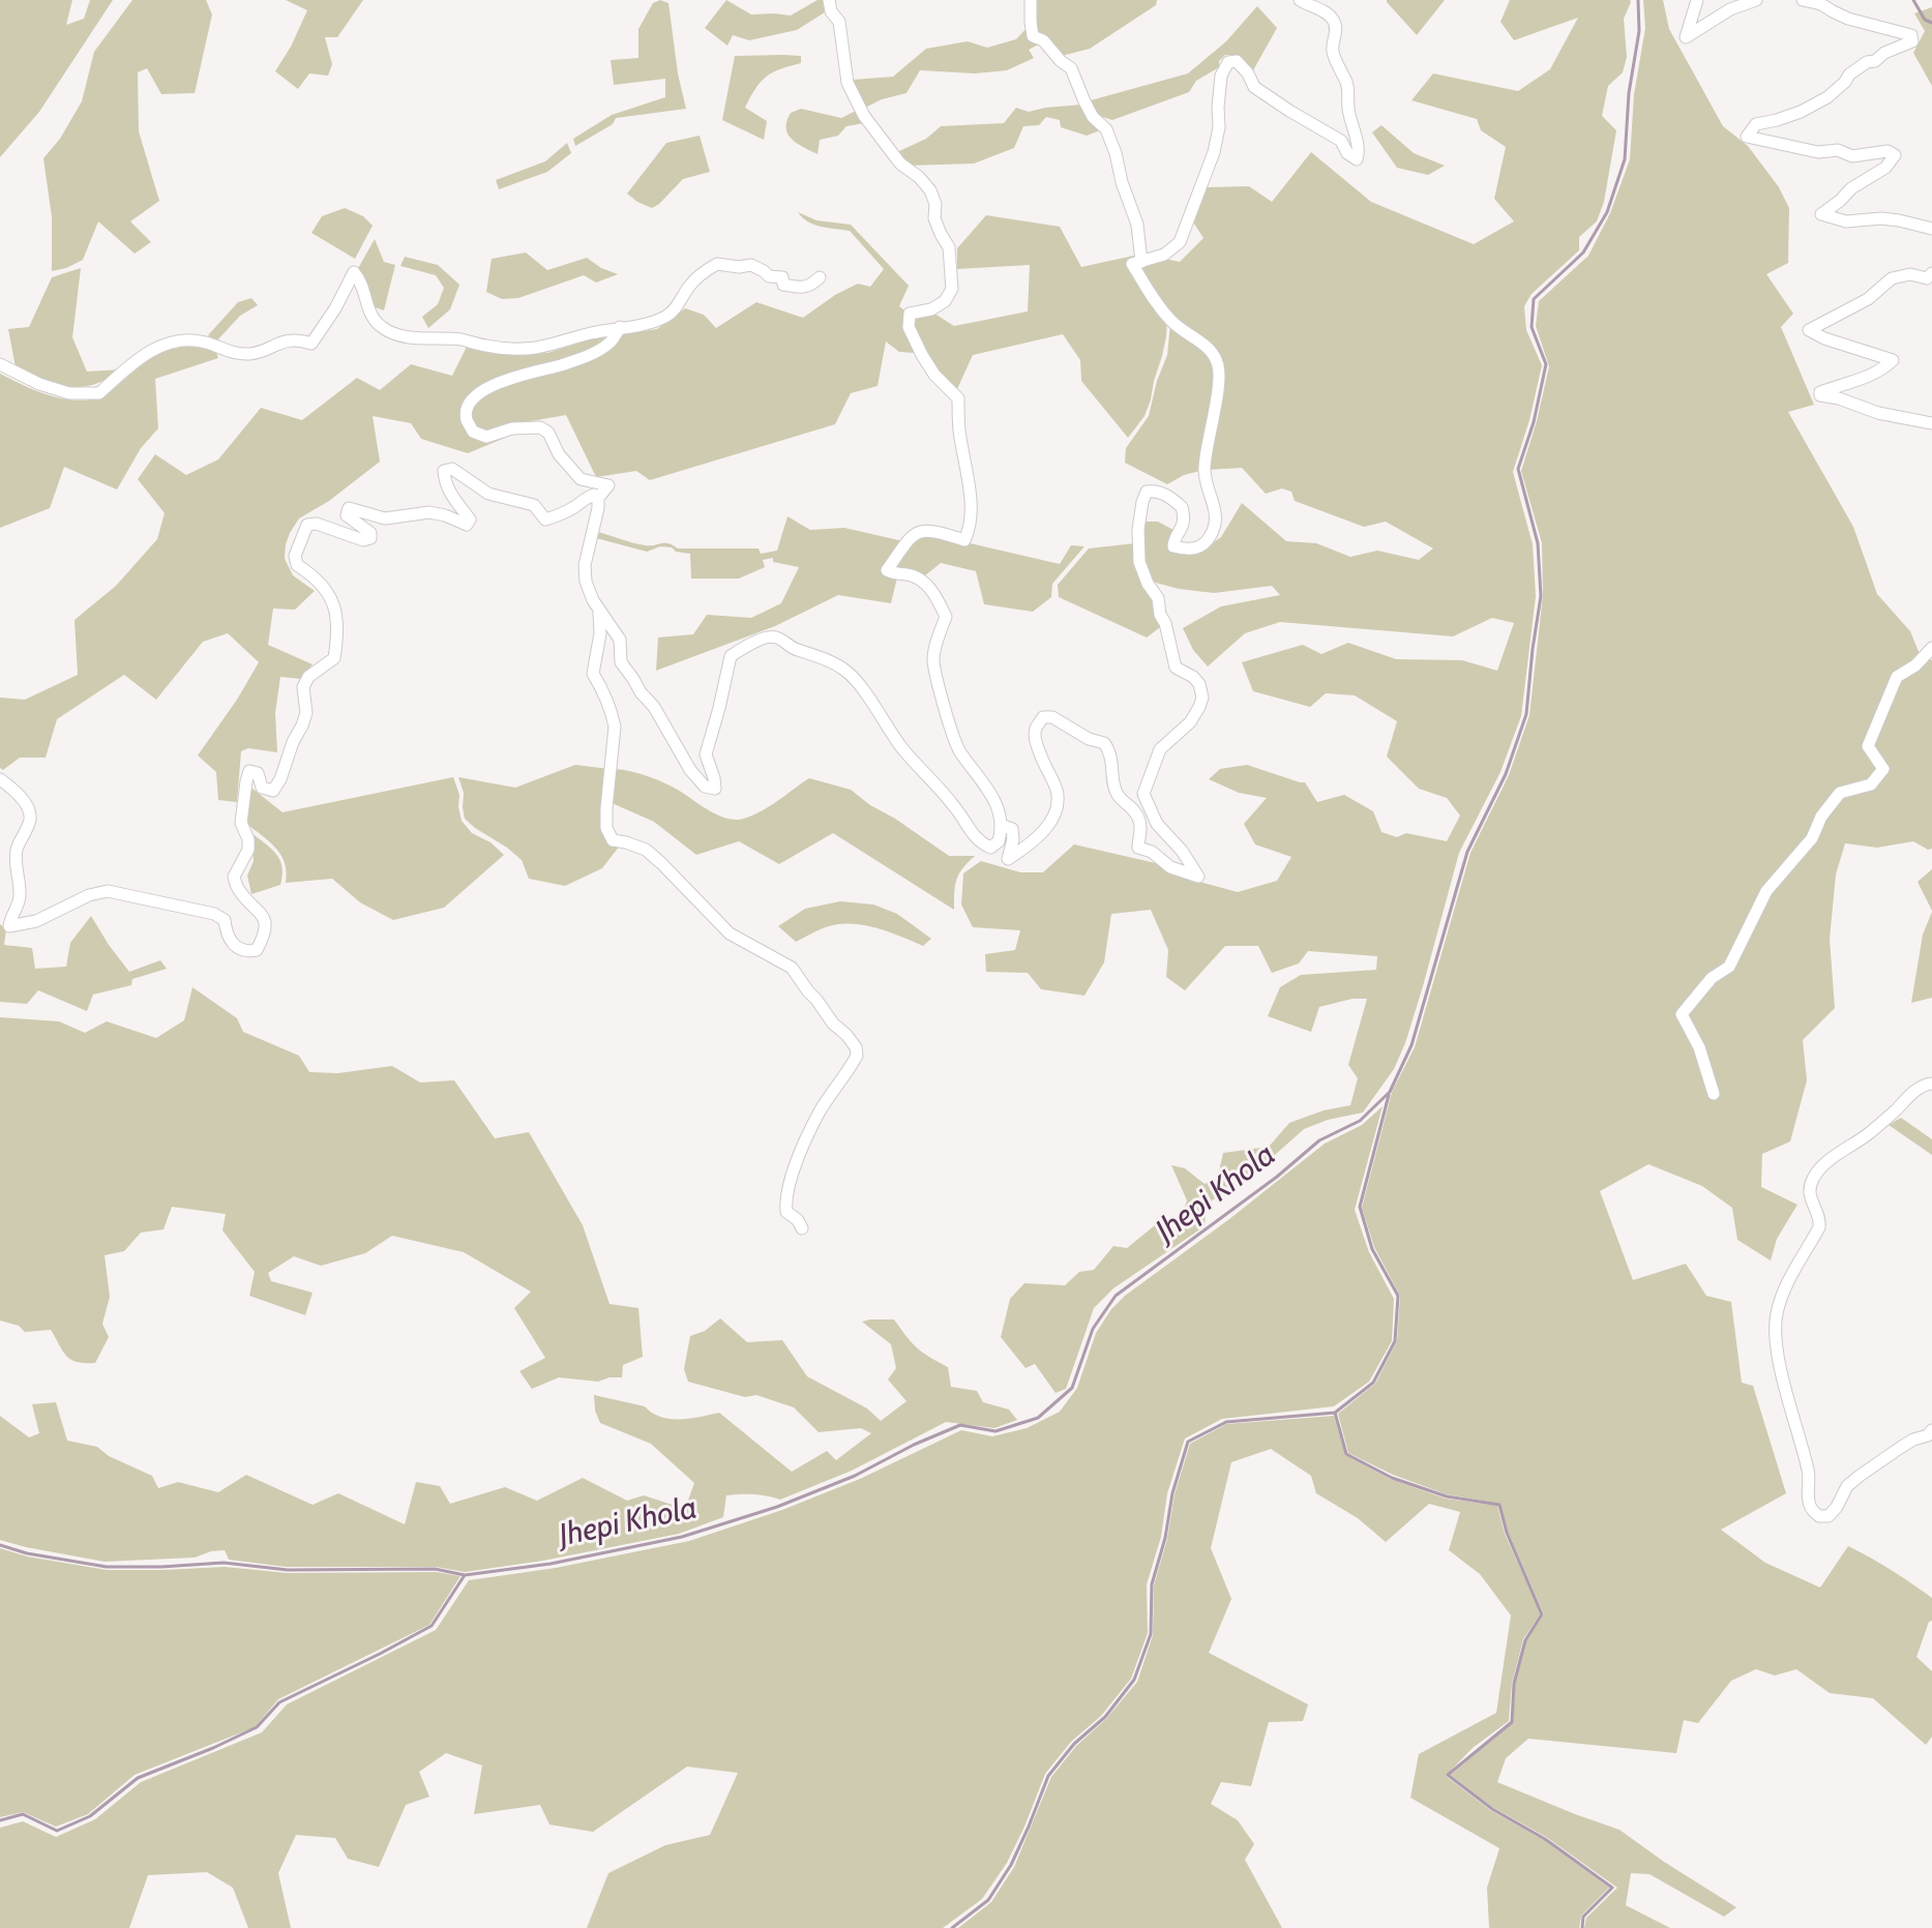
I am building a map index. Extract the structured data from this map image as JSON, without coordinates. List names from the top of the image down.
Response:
{
  "water": ["Jhepi Khola"]
}
